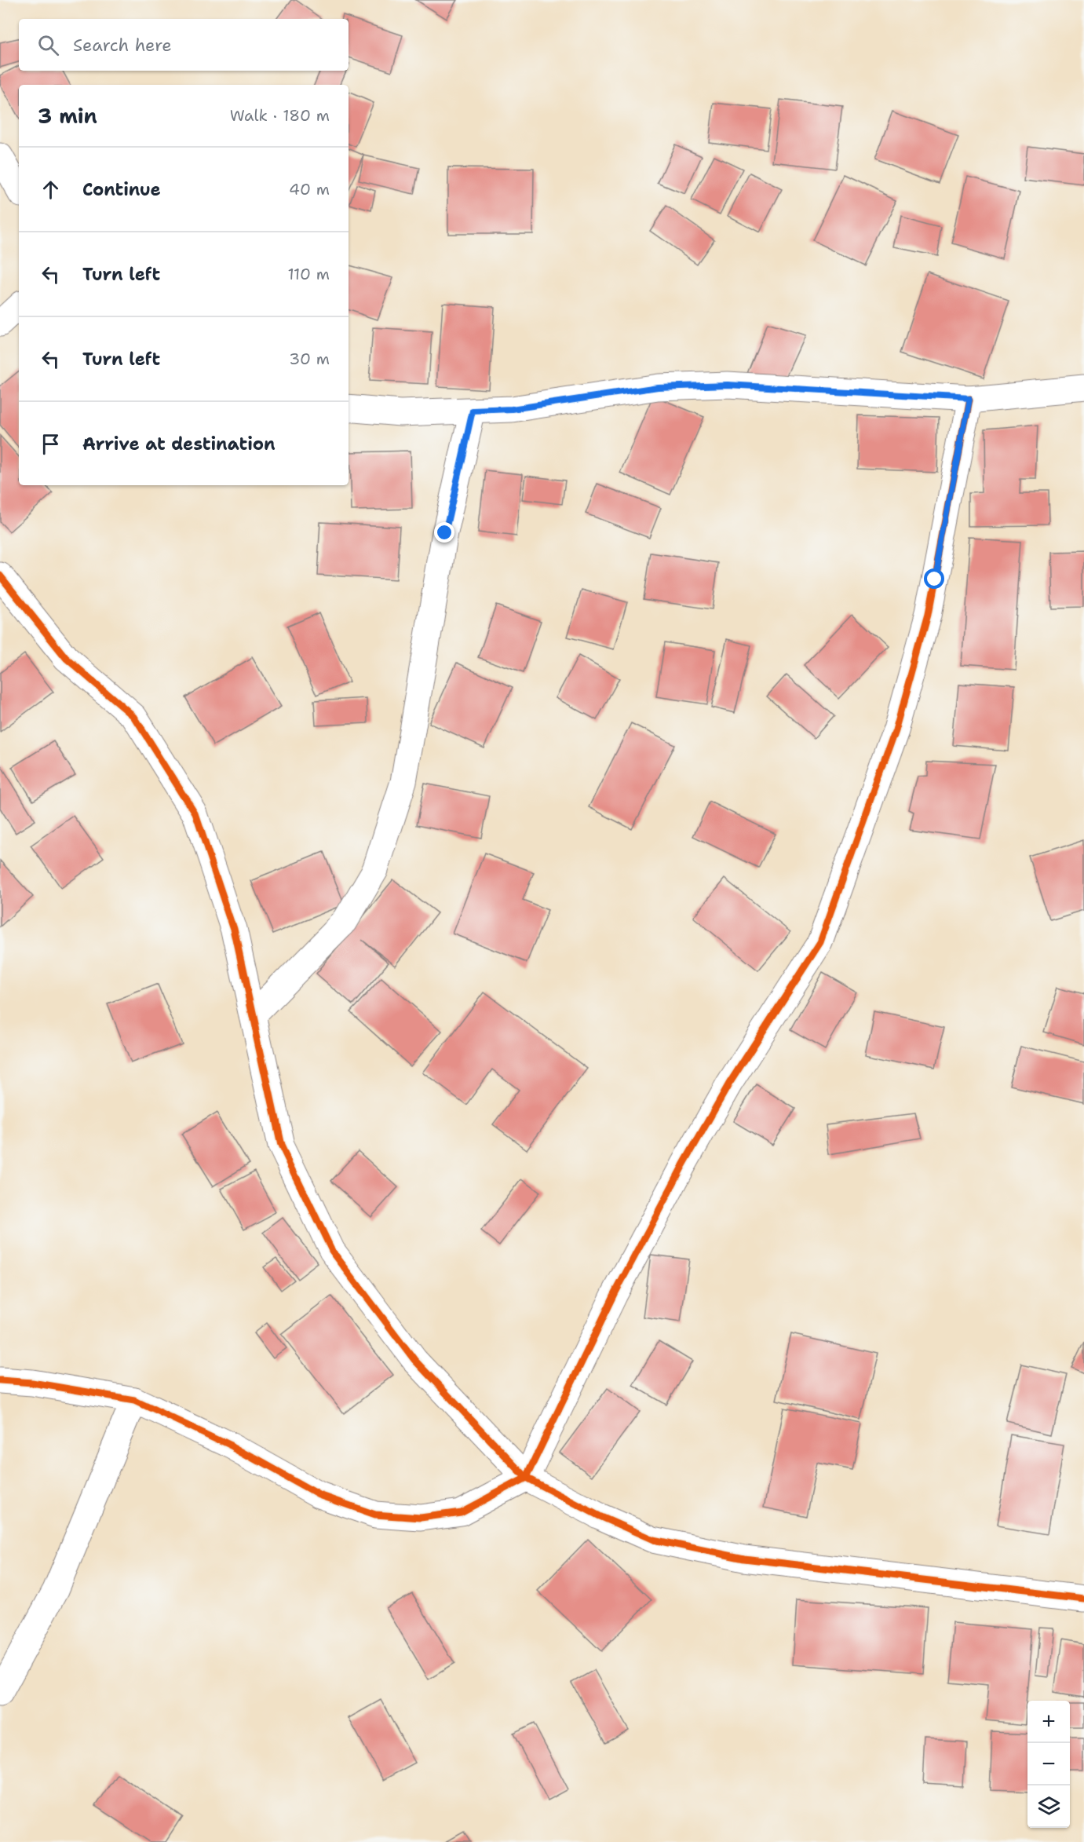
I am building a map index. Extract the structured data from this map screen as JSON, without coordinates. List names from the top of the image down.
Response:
{
  "page": {
    "search": "Search here",
    "heading": ["3 min", "Walk · 180 m"],
    "list": [
      ["Continue", "40 m"],
      ["Turn left", "110 m"],
      ["Turn left", "30 m"],
      "Arrive at destination"
    ],
    "map_buttons": ["+", "−"]
  }
}
